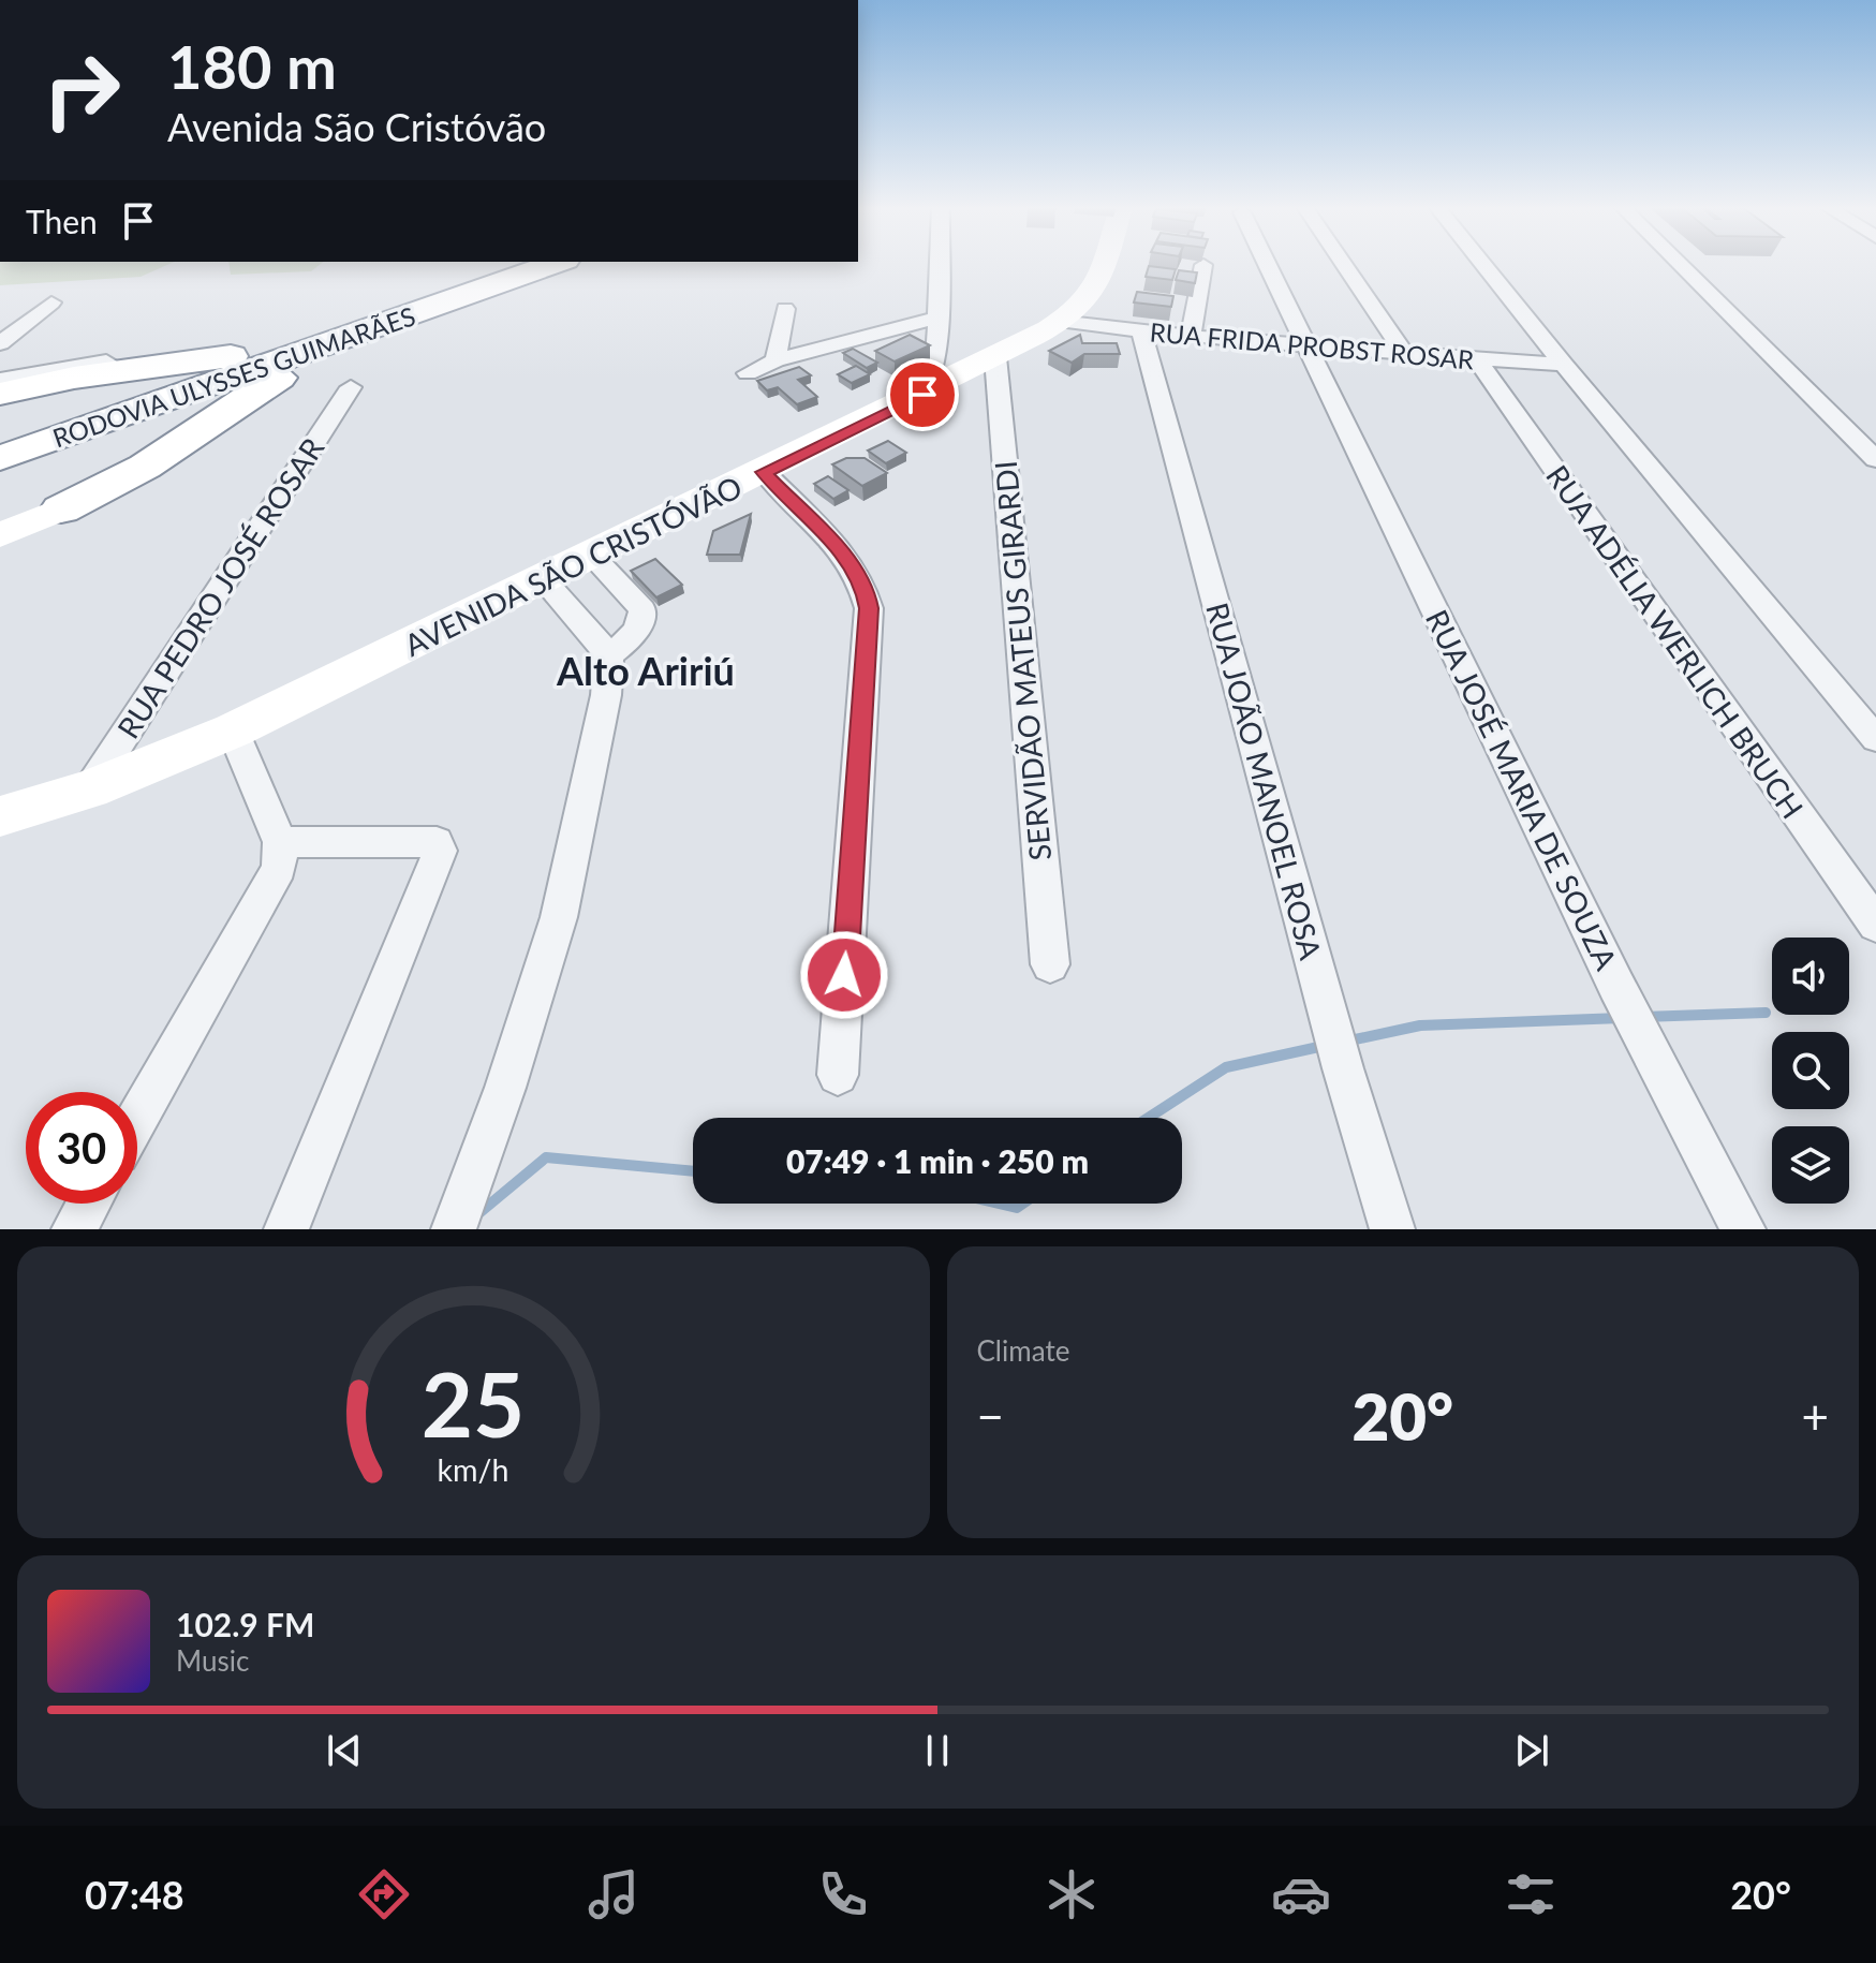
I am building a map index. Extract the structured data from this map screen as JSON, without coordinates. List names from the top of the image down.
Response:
{
  "streets": {
    "highway": ["RODOVIA ULYSSES GUIMARÃES"],
    "main road": ["AVENIDA SÃO CRISTÓVÃO"],
    "street": [
      "RUA FRIDA PROBST ROSAR",
      "RUA PEDRO JOSÉ ROSAR",
      "RUA ADÉLIA WERLICH BRUCH",
      "SERVIDÃO MATEUS GIRARDI",
      "RUA JOÃO MANOEL ROSA",
      "RUA JOSÉ MARIA DE SOUZA"
    ]
  },
  "crossings": [
    ["RUA FRIDA PROBST ROSAR", "AVENIDA SÃO CRISTÓVÃO"],
    ["RUA FRIDA PROBST ROSAR", "RUA ADÉLIA WERLICH BRUCH"],
    ["RUA FRIDA PROBST ROSAR", "RUA JOÃO MANOEL ROSA"],
    ["RUA FRIDA PROBST ROSAR", "RUA JOSÉ MARIA DE SOUZA"],
    ["AVENIDA SÃO CRISTÓVÃO", "RUA PEDRO JOSÉ ROSAR"],
    ["AVENIDA SÃO CRISTÓVÃO", "SERVIDÃO MATEUS GIRARDI"]
  ],
  "districts": ["Alto Aririú"],
  "page": {
    "turn": ["180 m", "Avenida São Cristóvão"],
    "then": "Then",
    "limit": "30",
    "trip": "07:49 · 1 min · 250 m",
    "tile": "Climate",
    "heat": ["−", "20°", "+"],
    "song": ["102.9 FM", "Music"],
    "tabs": ["07:48", "20°"],
    "gauge": ["25", "km/h"]
  }
}
